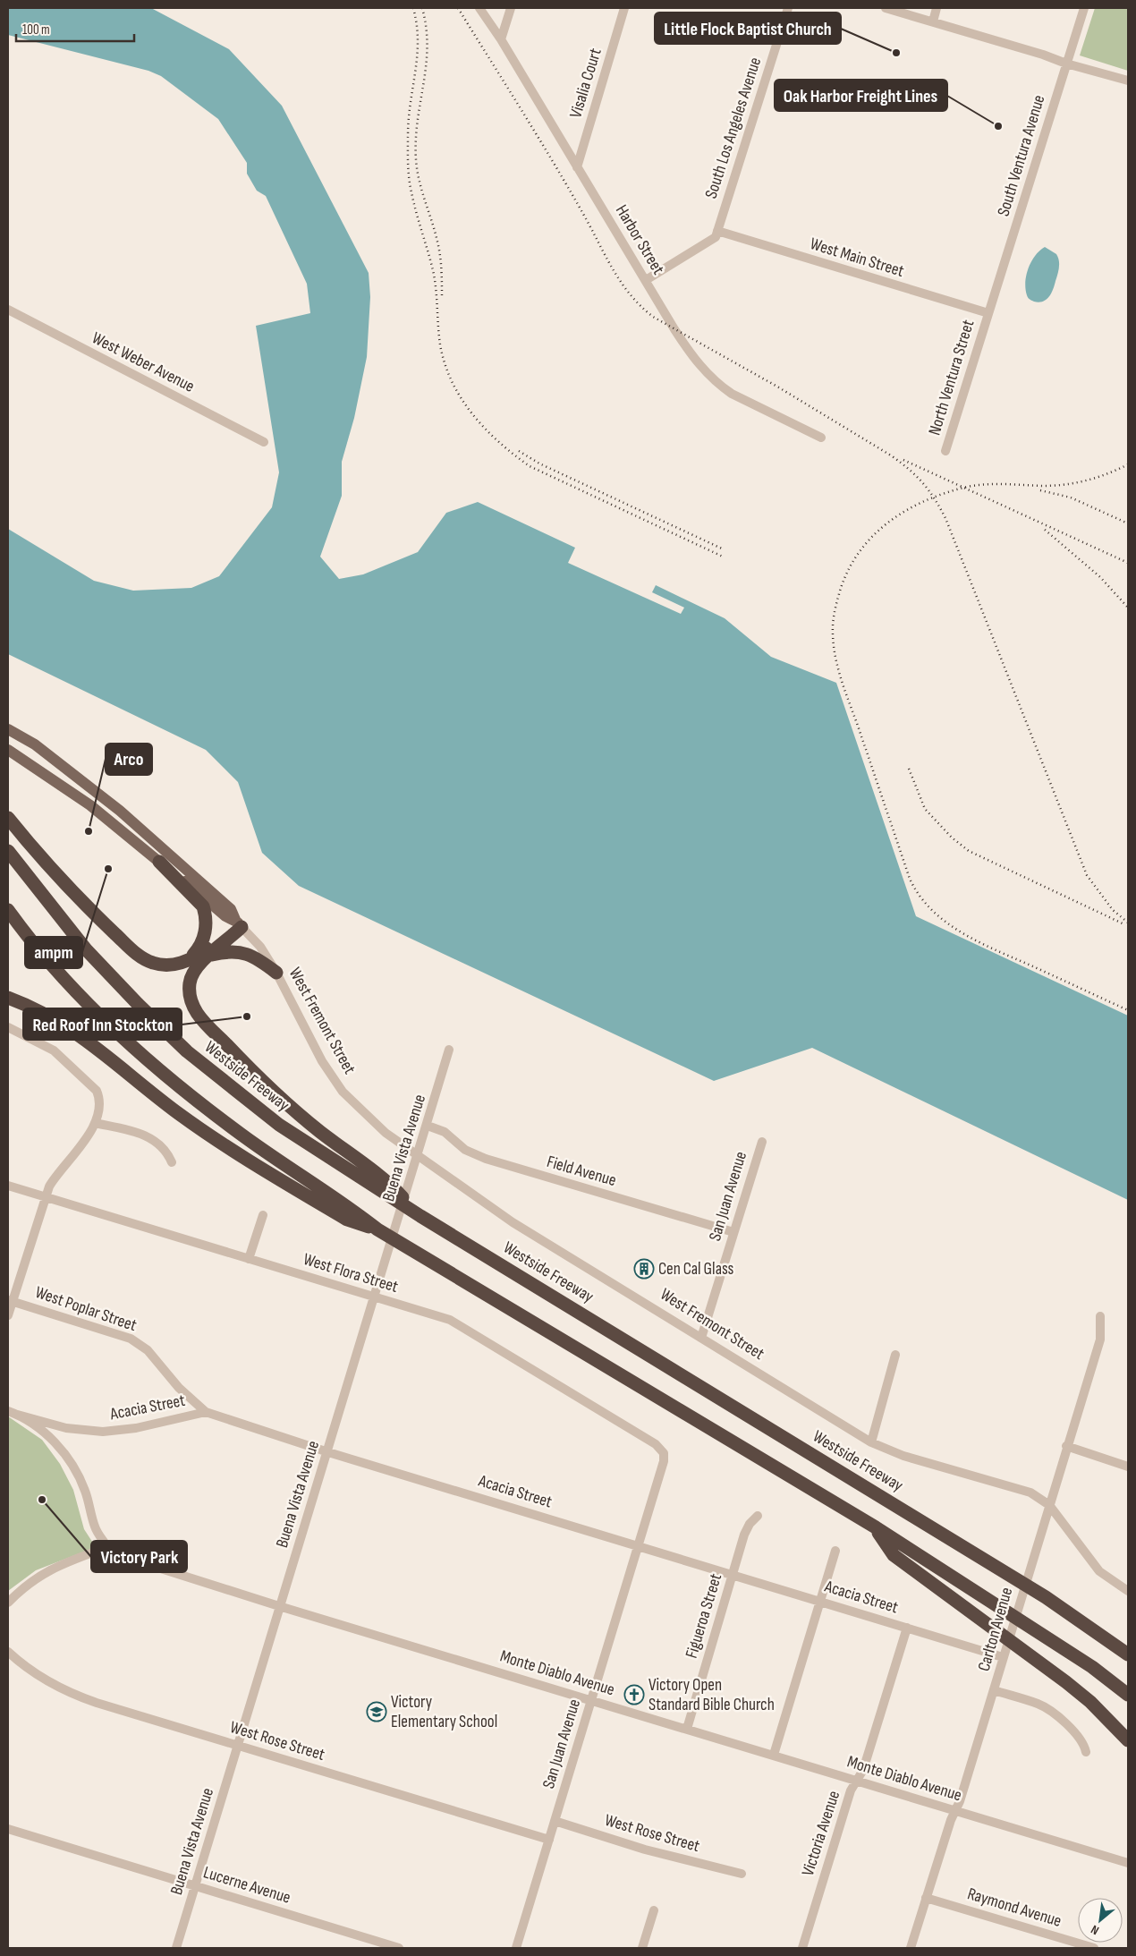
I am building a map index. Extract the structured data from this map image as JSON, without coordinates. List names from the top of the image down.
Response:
{
  "streets": {
    "highway": ["Westside Freeway"],
    "main road": ["West Fremont Street"],
    "street": [
      "Visalia Court",
      "South Los Angeles Avenue",
      "South Ventura Avenue",
      "Harbor Street",
      "West Main Street",
      "West Weber Avenue",
      "North Ventura Street",
      "Buena Vista Avenue",
      "Field Avenue",
      "San Juan Avenue",
      "West Flora Street",
      "West Poplar Street",
      "Acacia Street",
      "Figueroa Street",
      "Carlton Avenue",
      "Monte Diablo Avenue",
      "West Rose Street",
      "Victoria Avenue",
      "Lucerne Avenue",
      "Raymond Avenue"
    ]
  },
  "crossings": [
    ["Visalia Court", "Harbor Street"],
    ["South Los Angeles Avenue", "West Main Street"],
    ["South Ventura Avenue", "West Main Street"],
    ["South Ventura Avenue", "North Ventura Street"],
    ["West Main Street", "North Ventura Street"],
    ["West Fremont Street", "Buena Vista Avenue"],
    ["West Fremont Street", "San Juan Avenue"],
    ["West Fremont Street", "Carlton Avenue"],
    ["Buena Vista Avenue", "Field Avenue"],
    ["Buena Vista Avenue", "West Flora Street"],
    ["Buena Vista Avenue", "Acacia Street"],
    ["Buena Vista Avenue", "Monte Diablo Avenue"],
    ["Buena Vista Avenue", "West Rose Street"],
    ["Buena Vista Avenue", "Lucerne Avenue"],
    ["Field Avenue", "San Juan Avenue"],
    ["San Juan Avenue", "West Flora Street"],
    ["San Juan Avenue", "Acacia Street"],
    ["San Juan Avenue", "Monte Diablo Avenue"],
    ["San Juan Avenue", "West Rose Street"],
    ["West Poplar Street", "Acacia Street"],
    ["Acacia Street", "Figueroa Street"],
    ["Acacia Street", "Carlton Avenue"],
    ["Acacia Street", "Victoria Avenue"],
    ["Figueroa Street", "Monte Diablo Avenue"],
    ["Carlton Avenue", "Monte Diablo Avenue"],
    ["Carlton Avenue", "Raymond Avenue"],
    ["Monte Diablo Avenue", "Victoria Avenue"]
  ],
  "places": {
    "other": [
      "Little Flock Baptist Church",
      "Oak Harbor Freight Lines",
      "Arco",
      "ampm",
      "Red Roof Inn Stockton",
      "Victory Park"
    ],
    "building": ["Cen Cal Glass"],
    "church": ["Victory Open Standard Bible Church"],
    "school or university": ["Victory Elementary School"]
  },
  "scale_bar": "100 m",
  "north": "bottom left"
}
